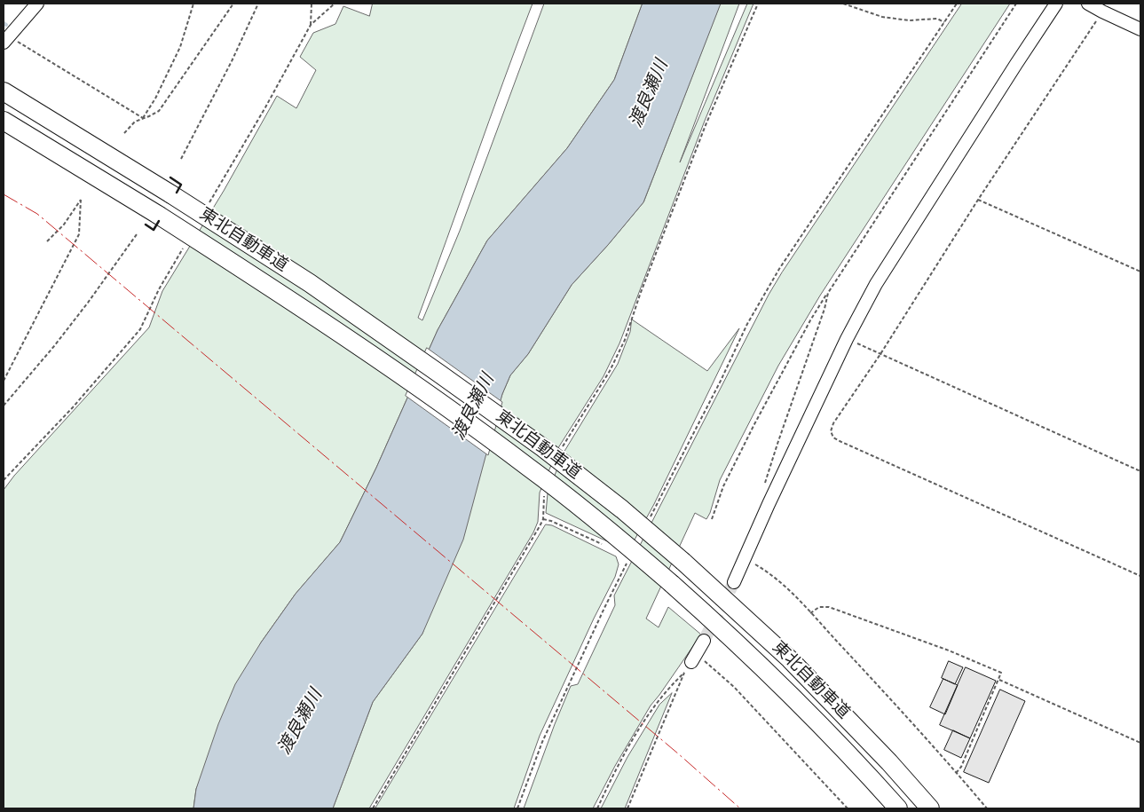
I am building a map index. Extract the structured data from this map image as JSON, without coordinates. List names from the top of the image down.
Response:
{
  "streets": {
    "highway": ["東北自動車道"]
  },
  "water": ["渡良瀬川"]
}
